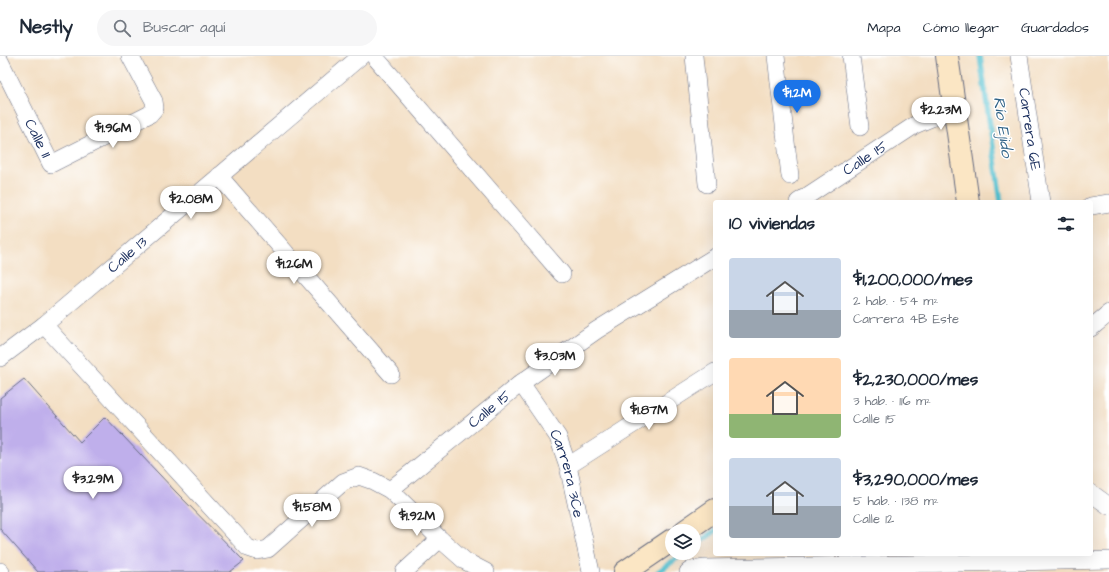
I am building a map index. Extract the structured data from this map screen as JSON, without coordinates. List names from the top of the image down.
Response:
{
  "streets": {
    "street": [
      "Carrera 6E",
      "Calle 11",
      "Calle 15",
      "Calle 13",
      "Carrera 3Ce"
    ]
  },
  "crossings": [
    ["Calle 15", "Carrera 3Ce"]
  ],
  "water": ["Río Ejido"],
  "page": {
    "header": "Nestly",
    "search": "Buscar aquí",
    "nav": ["Mapa", "Cómo llegar", "Guardados"],
    "price": [
      "$1.2M",
      "$2.23M",
      "$1.96M",
      "$2.08M",
      "$1.26M",
      "$3.03M",
      "$1.87M",
      "$3.29M",
      "$1.58M",
      "$1.92M"
    ],
    "heading": "10 viviendas",
    "list": [
      {
        "name": "$1,200,000/mes",
        "note": "2 hab. · 54 m² · Carrera 4B Este"
      },
      {
        "name": "$2,230,000/mes",
        "note": "3 hab. · 116 m² · Calle 15"
      },
      {
        "name": "$3,290,000/mes",
        "note": "5 hab. · 138 m² · Calle 12"
      }
    ]
  }
}
